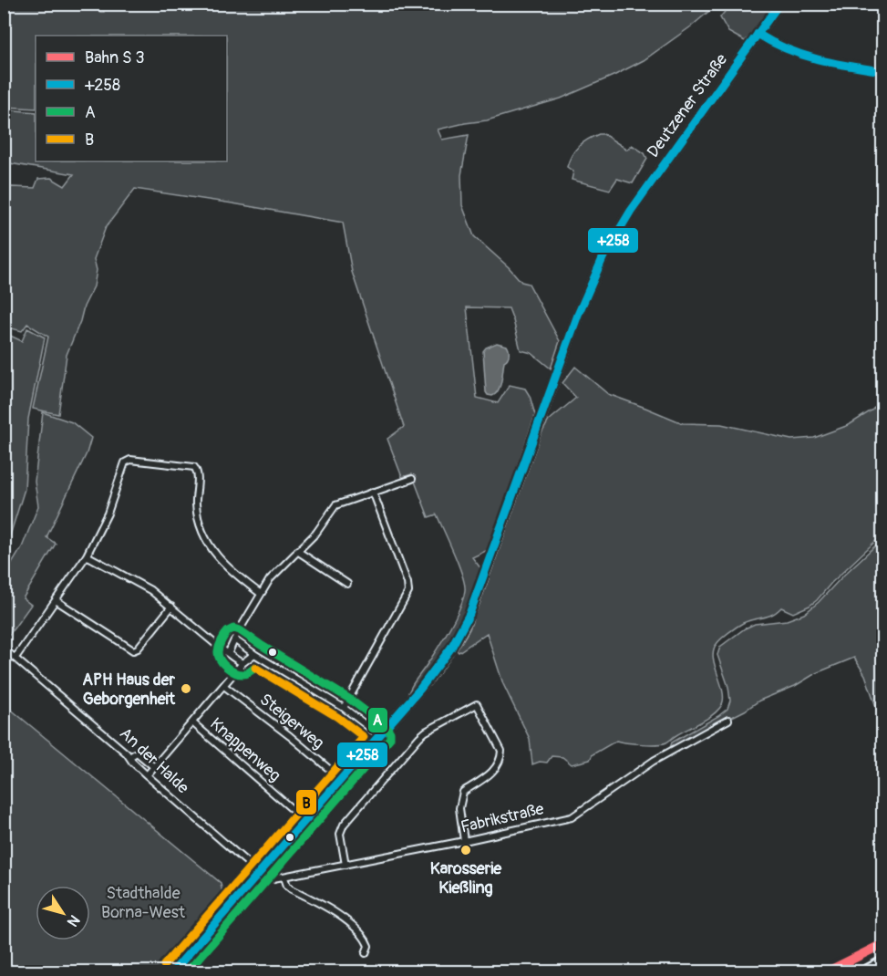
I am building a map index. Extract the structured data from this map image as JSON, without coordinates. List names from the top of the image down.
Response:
{
  "streets": {
    "main road": ["Deutzener Straße"],
    "street": [
      "Steigerweg",
      "Knappenweg",
      "An der Halde",
      "Fabrikstraße"
    ]
  },
  "crossings": [
    ["Deutzener Straße", "Steigerweg"],
    ["Deutzener Straße", "Knappenweg"],
    ["Deutzener Straße", "An der Halde"],
    ["Deutzener Straße", "Fabrikstraße"],
    ["An der Halde", "Fabrikstraße"]
  ],
  "parks": ["Stadthalde Borna-West"],
  "places": ["APH Haus der Geborgenheit", "Karosserie Kießling"],
  "lines": ["transit line +258", "transit line A", "transit line B"],
  "legend": [
    "Bahn S 3",
    "+258",
    "A",
    "B"
  ],
  "north": "bottom right"
}
